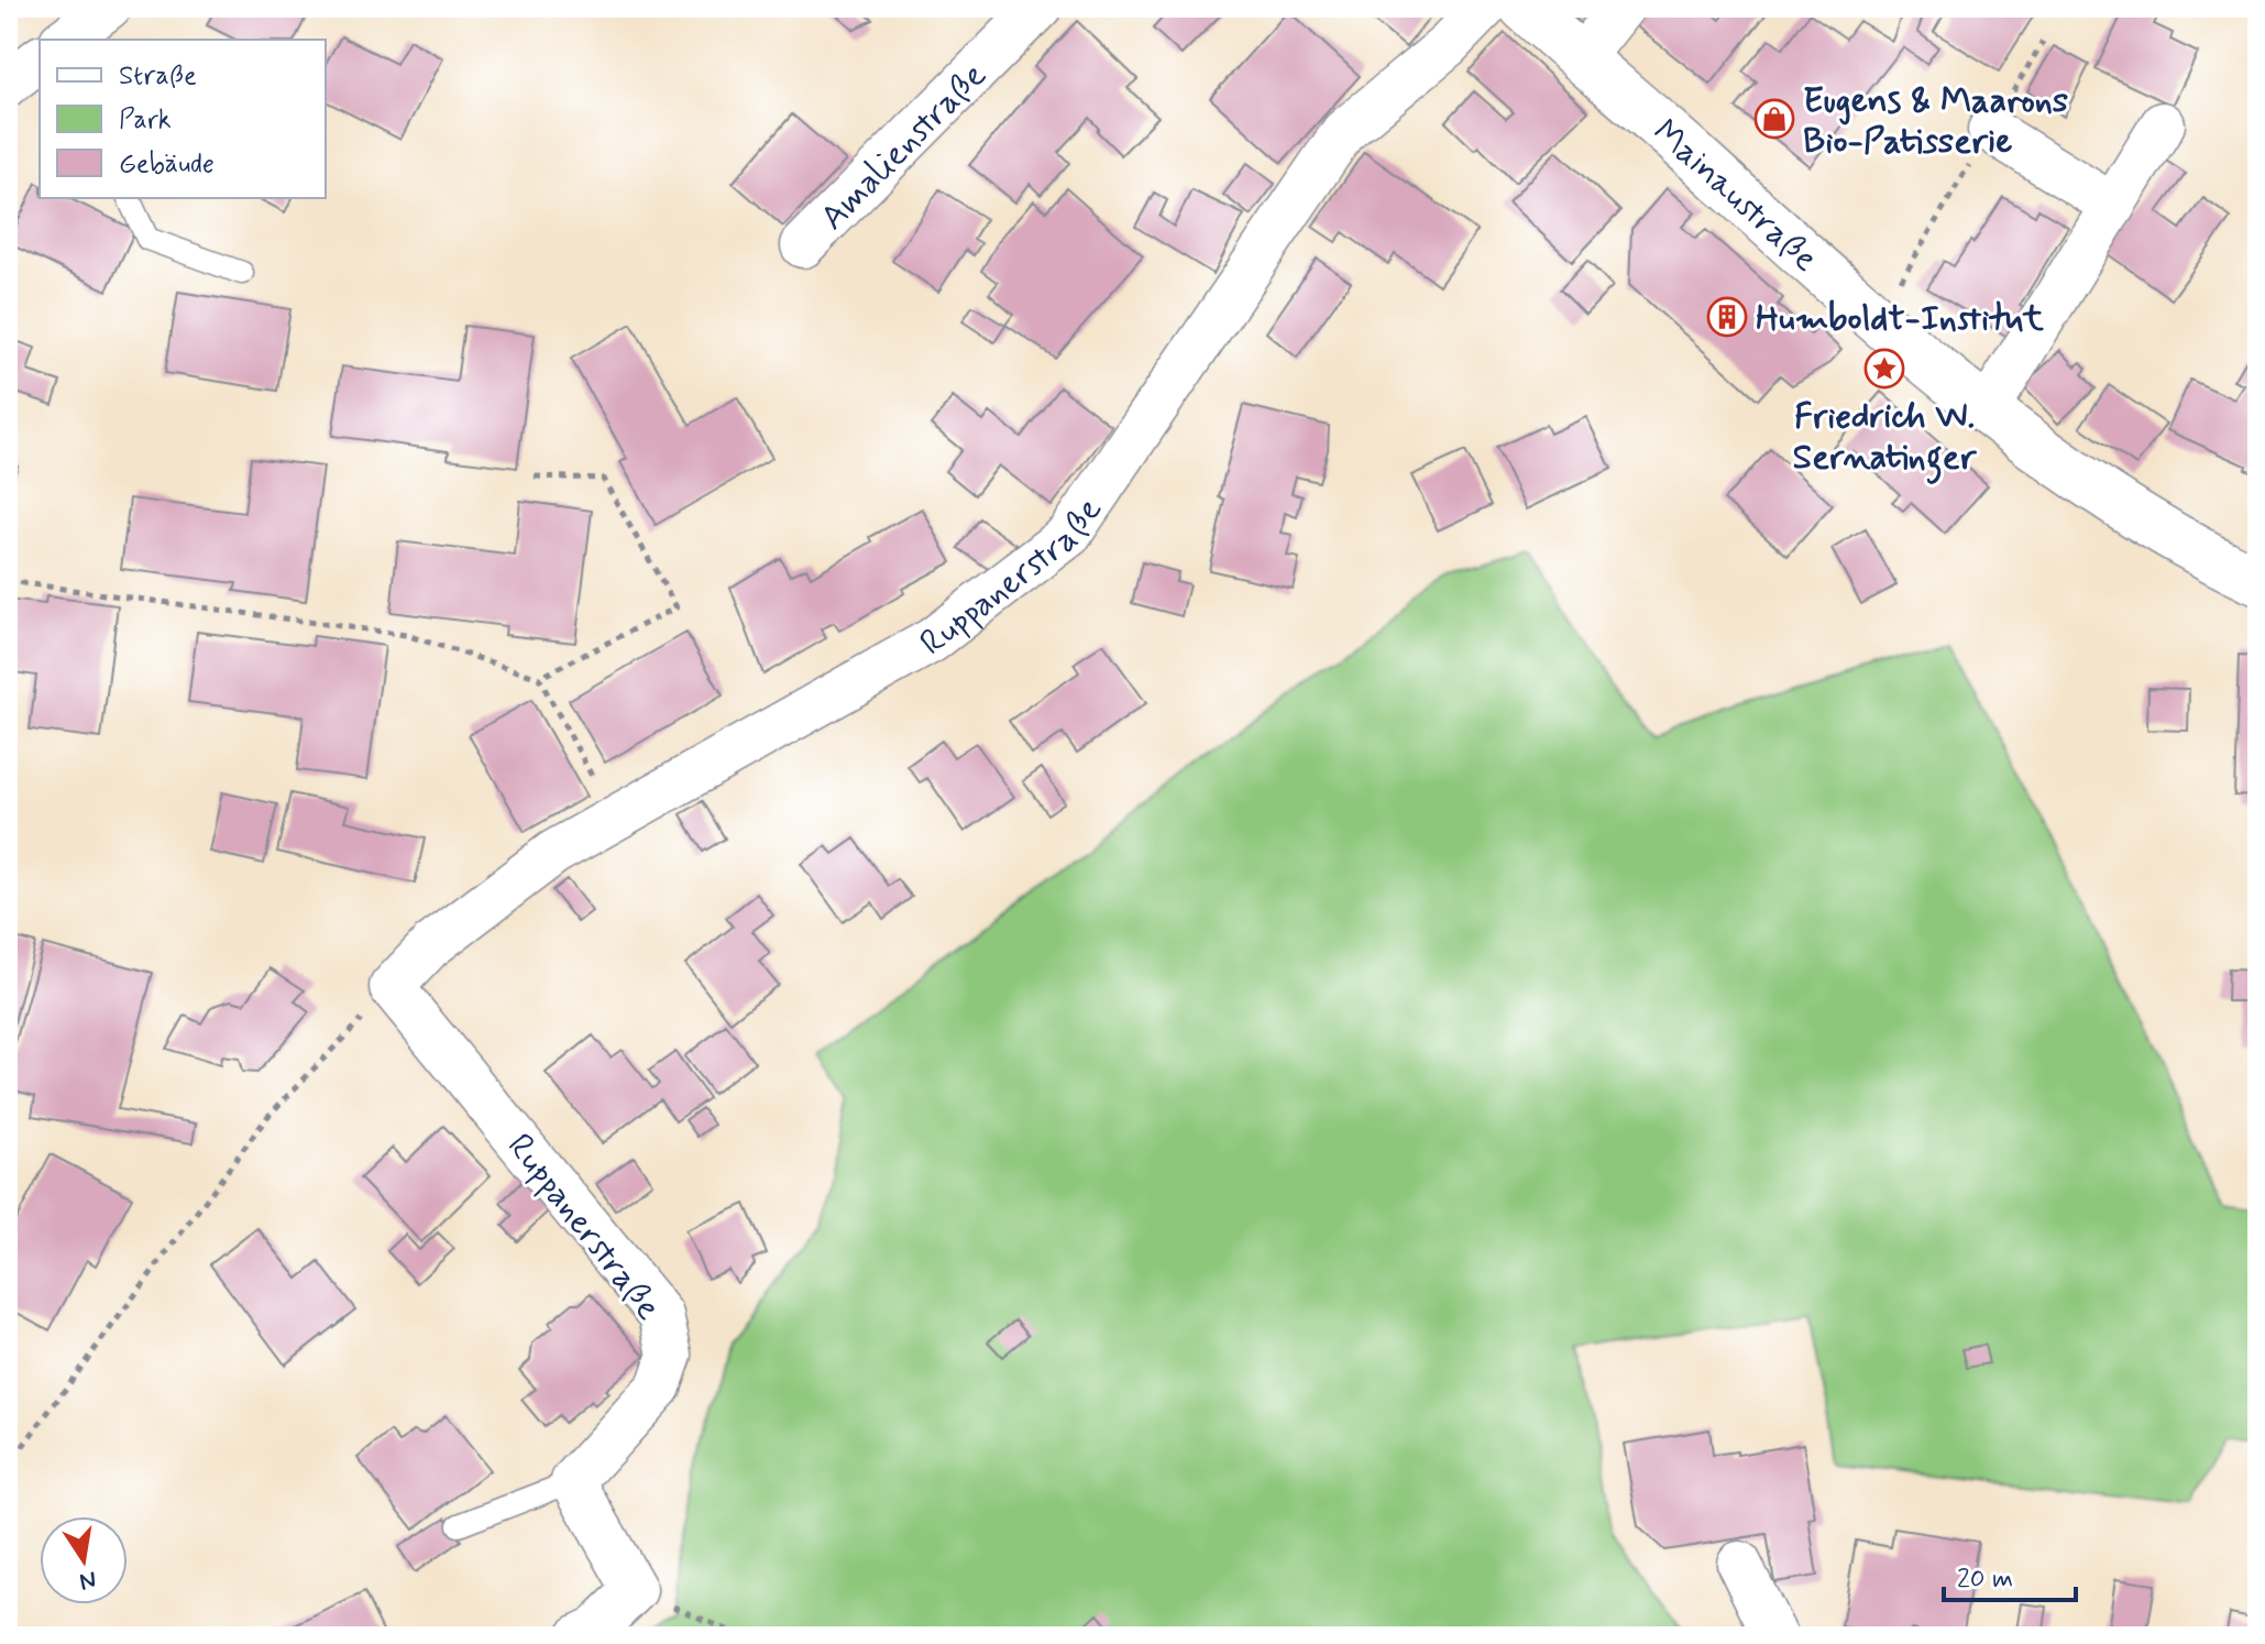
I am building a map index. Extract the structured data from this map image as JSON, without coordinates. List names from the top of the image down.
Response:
{
  "streets": {
    "main road": ["Mainaustraße"],
    "street": ["Amalienstraße", "Ruppanerstraße"]
  },
  "places": {
    "shop": ["Eugens & Maarons Bio-Patisserie"],
    "building": ["Humboldt-Institut"],
    "place": ["Friedrich W. Sernatinger"]
  },
  "legend": ["Straße", "Park", "Gebäude"],
  "scale_bar": "20 m",
  "north": "bottom"
}
